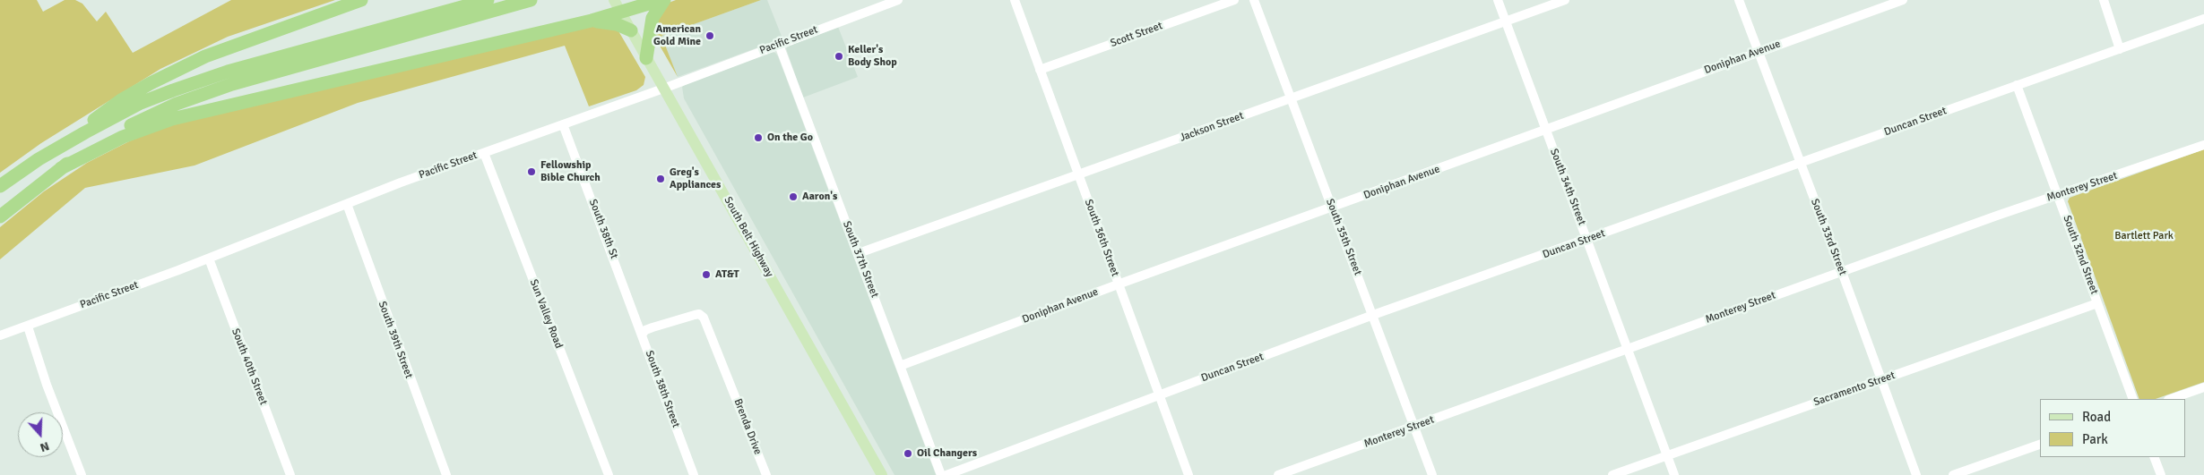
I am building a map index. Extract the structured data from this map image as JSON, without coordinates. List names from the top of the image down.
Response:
{
  "streets": {
    "main road": ["South Belt Highway"],
    "street": [
      "Scott Street",
      "Pacific Street",
      "Doniphan Avenue",
      "Duncan Street",
      "Jackson Street",
      "South 34th Street",
      "Monterey Street",
      "South 38th St",
      "South 35th Street",
      "South 33rd Street",
      "South 36th Street",
      "South 32nd Street",
      "South 37th Street",
      "Sun Valley Road",
      "South 39th Street",
      "South 40th Street",
      "South 38th Street",
      "Sacramento Street",
      "Brenda Drive"
    ]
  },
  "crossings": [
    ["Scott Street", "South 36th Street"],
    ["Pacific Street", "South 38th St"],
    ["Pacific Street", "South Belt Highway"],
    ["Pacific Street", "South 37th Street"],
    ["Pacific Street", "Sun Valley Road"],
    ["Pacific Street", "South 39th Street"],
    ["Pacific Street", "South 40th Street"],
    ["Doniphan Avenue", "South 34th Street"],
    ["Doniphan Avenue", "South 35th Street"],
    ["Doniphan Avenue", "South 33rd Street"],
    ["Doniphan Avenue", "South 36th Street"],
    ["Doniphan Avenue", "South 37th Street"],
    ["Duncan Street", "South 34th Street"],
    ["Duncan Street", "South 35th Street"],
    ["Duncan Street", "South 33rd Street"],
    ["Duncan Street", "South 36th Street"],
    ["Duncan Street", "South 32nd Street"],
    ["Jackson Street", "South 34th Street"],
    ["Jackson Street", "South 35th Street"],
    ["Jackson Street", "South 36th Street"],
    ["Jackson Street", "South 37th Street"],
    ["South 34th Street", "Monterey Street"],
    ["South 34th Street", "Sacramento Street"],
    ["Monterey Street", "South 35th Street"],
    ["Monterey Street", "South 33rd Street"],
    ["Monterey Street", "South 32nd Street"],
    ["South 38th St", "South 38th Street"],
    ["South 38th St", "Brenda Drive"],
    ["South 33rd Street", "Sacramento Street"],
    ["South 32nd Street", "Sacramento Street"],
    ["South 38th Street", "Brenda Drive"]
  ],
  "parks": ["Bartlett Park"],
  "places": [
    "American Gold Mine",
    "Keller's Body Shop",
    "On the Go",
    "Fellowship Bible Church",
    "Greg's Appliances",
    "Aaron's",
    "AT&T",
    "Oil Changers"
  ],
  "legend": ["Road", "Park"],
  "north": "bottom"
}
